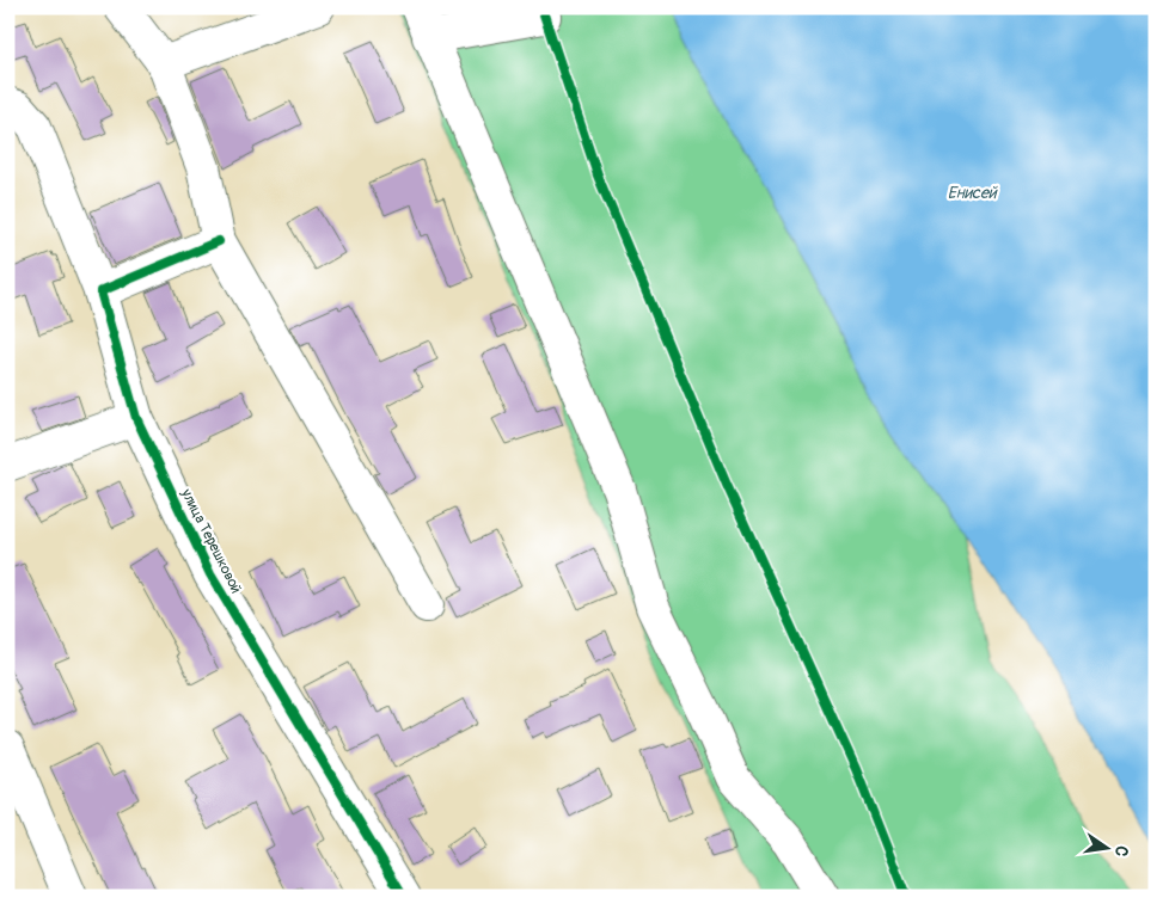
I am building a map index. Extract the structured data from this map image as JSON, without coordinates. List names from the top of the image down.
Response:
{
  "streets": {
    "street": ["улица Терешковой"]
  },
  "water": ["Енисей"],
  "north": "right"
}
